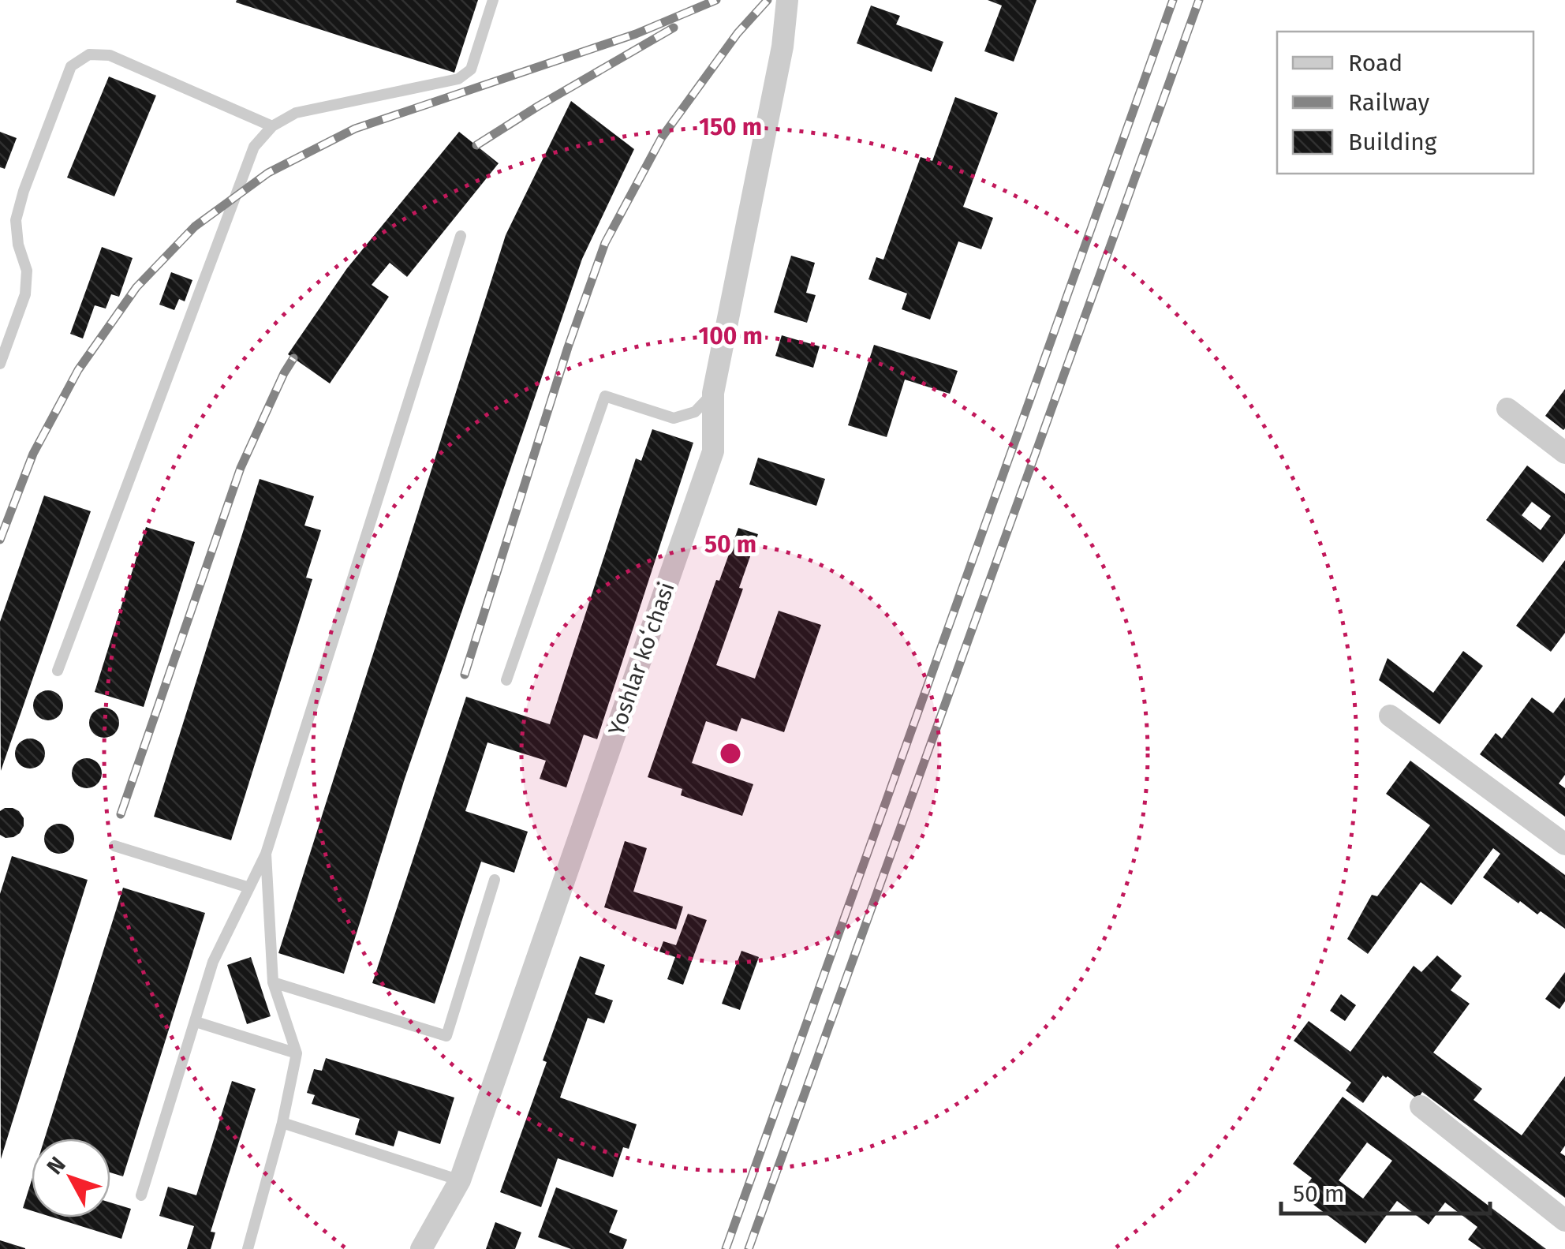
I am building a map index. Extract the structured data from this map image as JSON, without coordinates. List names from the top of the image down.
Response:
{
  "streets": {
    "street": ["Yoshlar koʻchasi"]
  },
  "legend": ["Road", "Railway", "Building"],
  "scale_bar": "50 m",
  "north": "top left",
  "rings": ["150 m", "100 m", "50 m"]
}
